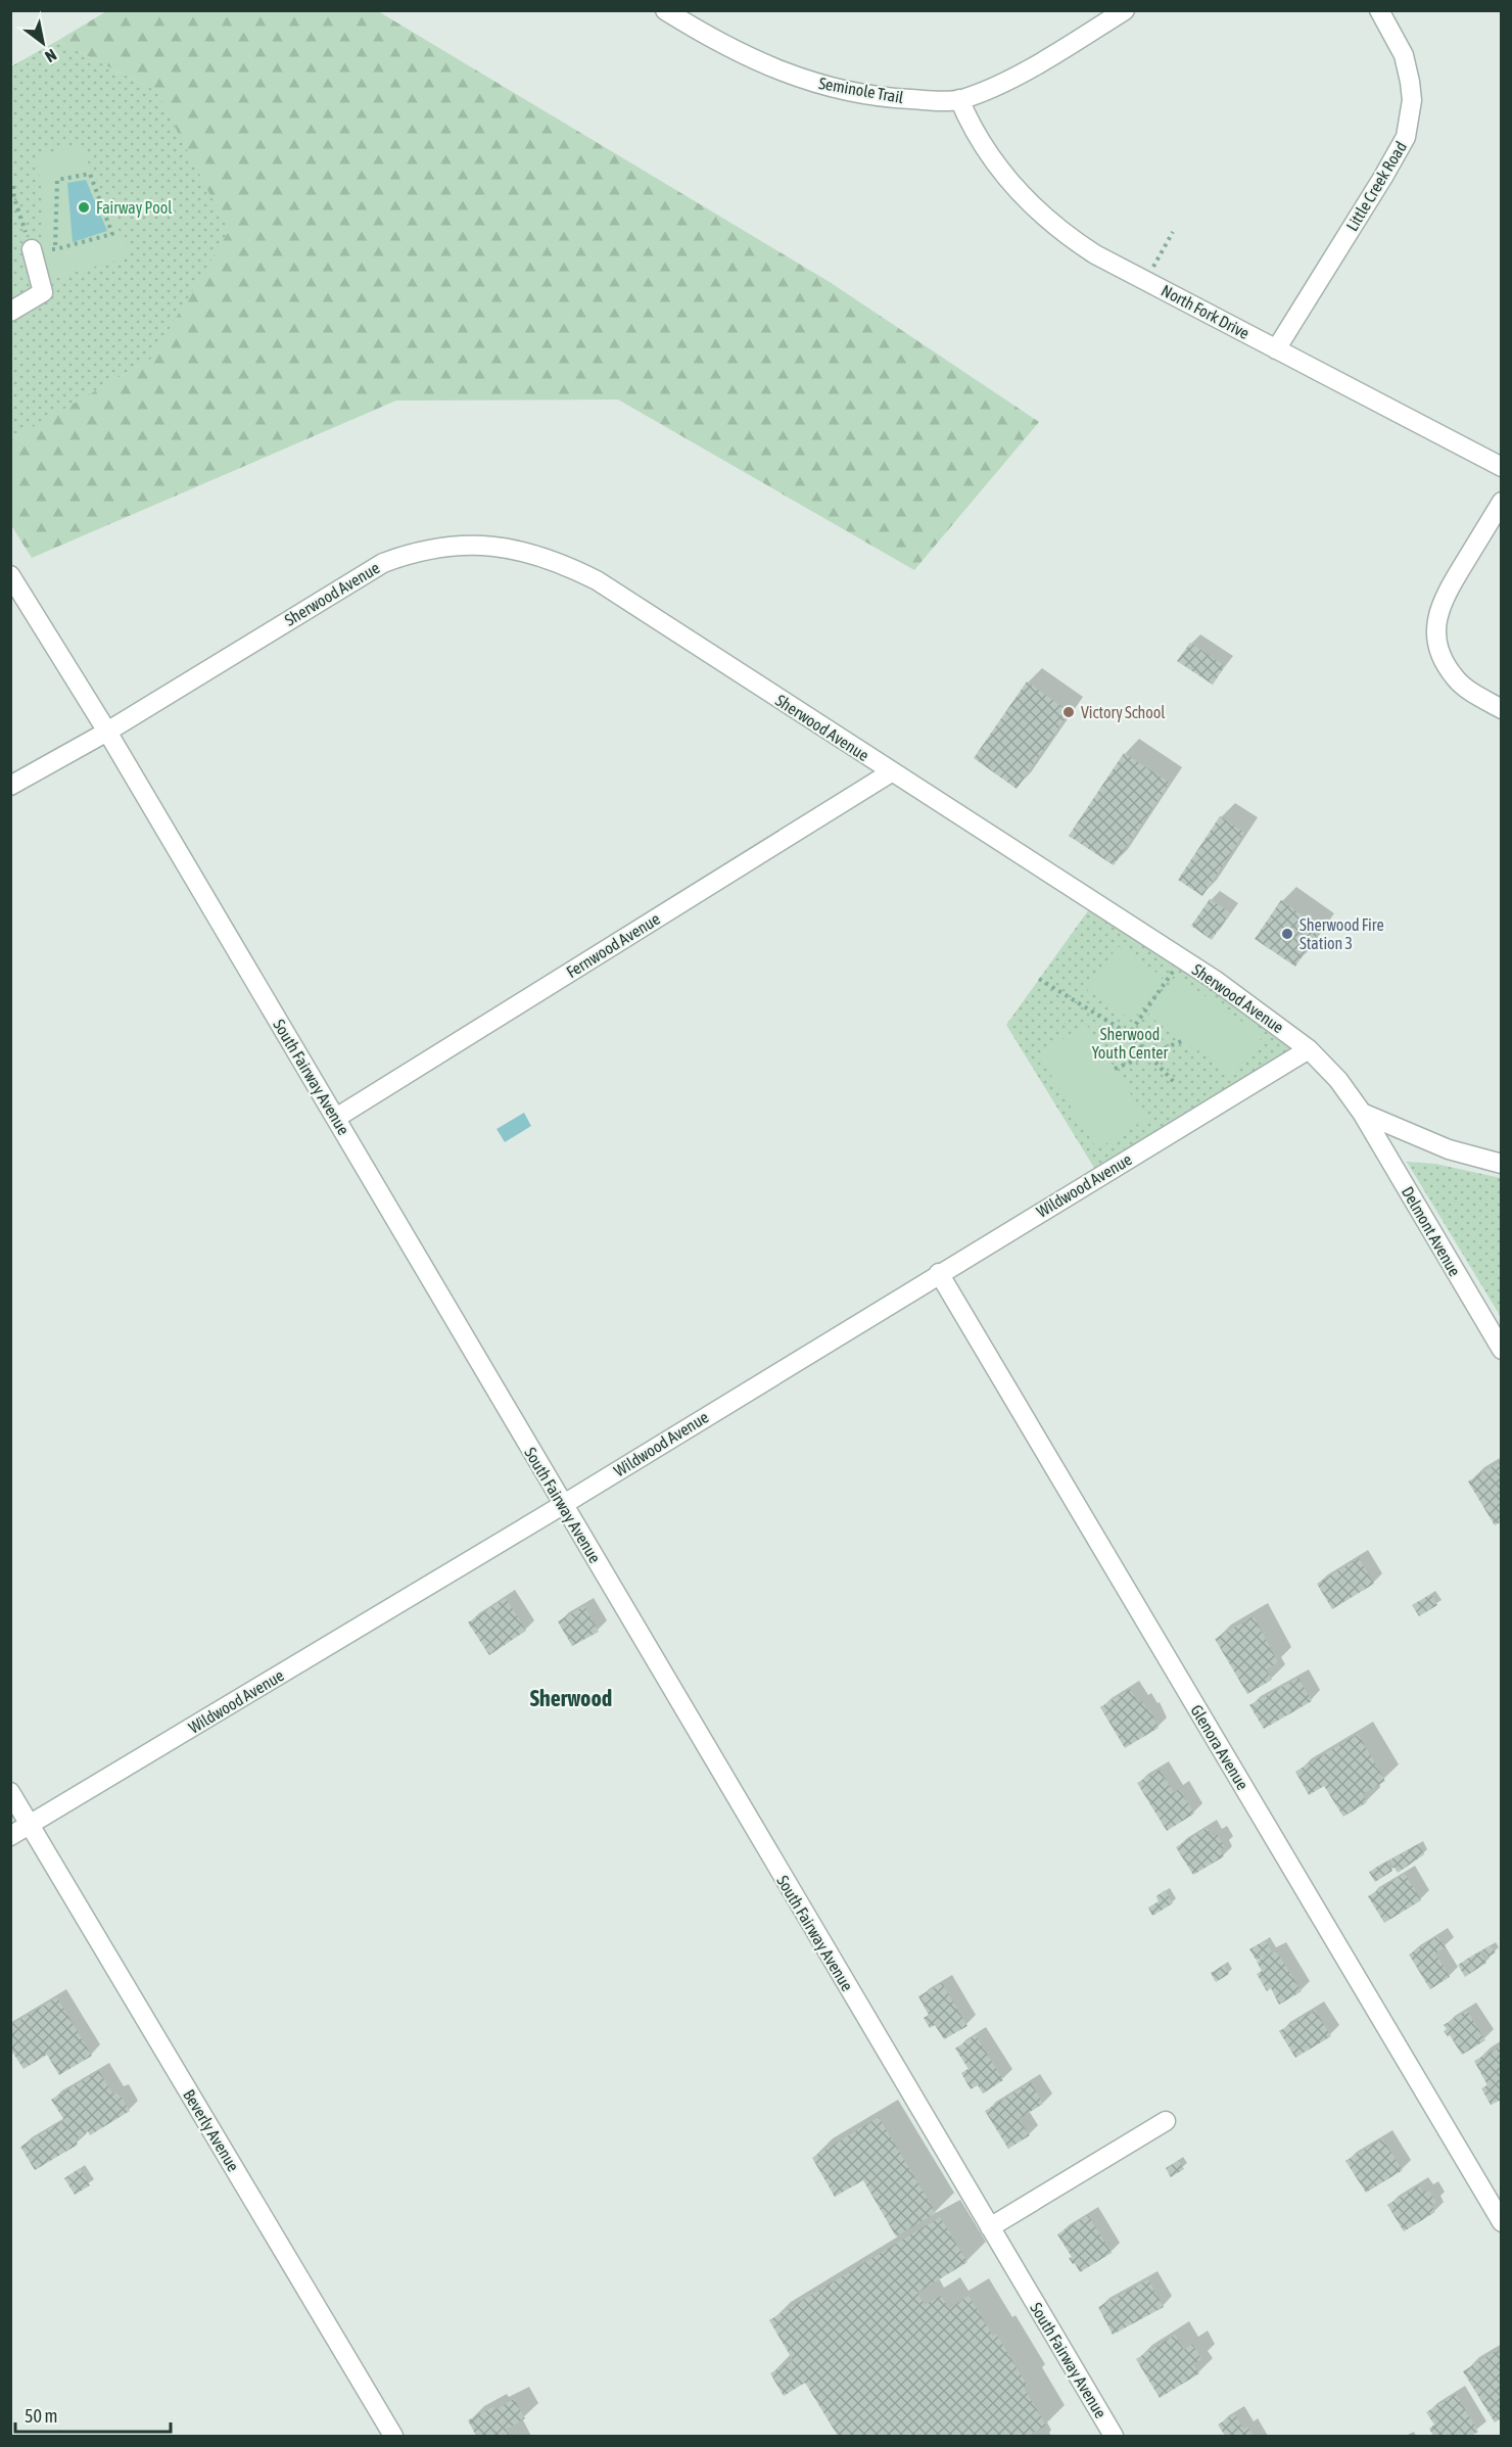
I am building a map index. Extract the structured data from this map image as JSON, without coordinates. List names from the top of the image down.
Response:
{
  "streets": {
    "street": [
      "Seminole Trail",
      "Little Creek Road",
      "North Fork Drive",
      "Sherwood Avenue",
      "Fernwood Avenue",
      "South Fairway Avenue",
      "Wildwood Avenue",
      "Delmont Avenue",
      "Glenora Avenue",
      "Beverly Avenue"
    ]
  },
  "crossings": [
    ["Seminole Trail", "North Fork Drive"],
    ["Little Creek Road", "North Fork Drive"],
    ["Sherwood Avenue", "Fernwood Avenue"],
    ["Sherwood Avenue", "South Fairway Avenue"],
    ["Sherwood Avenue", "Wildwood Avenue"],
    ["Sherwood Avenue", "Delmont Avenue"],
    ["Fernwood Avenue", "South Fairway Avenue"],
    ["South Fairway Avenue", "Wildwood Avenue"],
    ["Wildwood Avenue", "Glenora Avenue"],
    ["Wildwood Avenue", "Beverly Avenue"]
  ],
  "districts": ["Sherwood"],
  "parks": ["Sherwood Youth Center"],
  "places": ["Fairway Pool", "Victory School", "Sherwood Fire Station 3"],
  "scale_bar": "50 m",
  "north": "bottom right"
}
